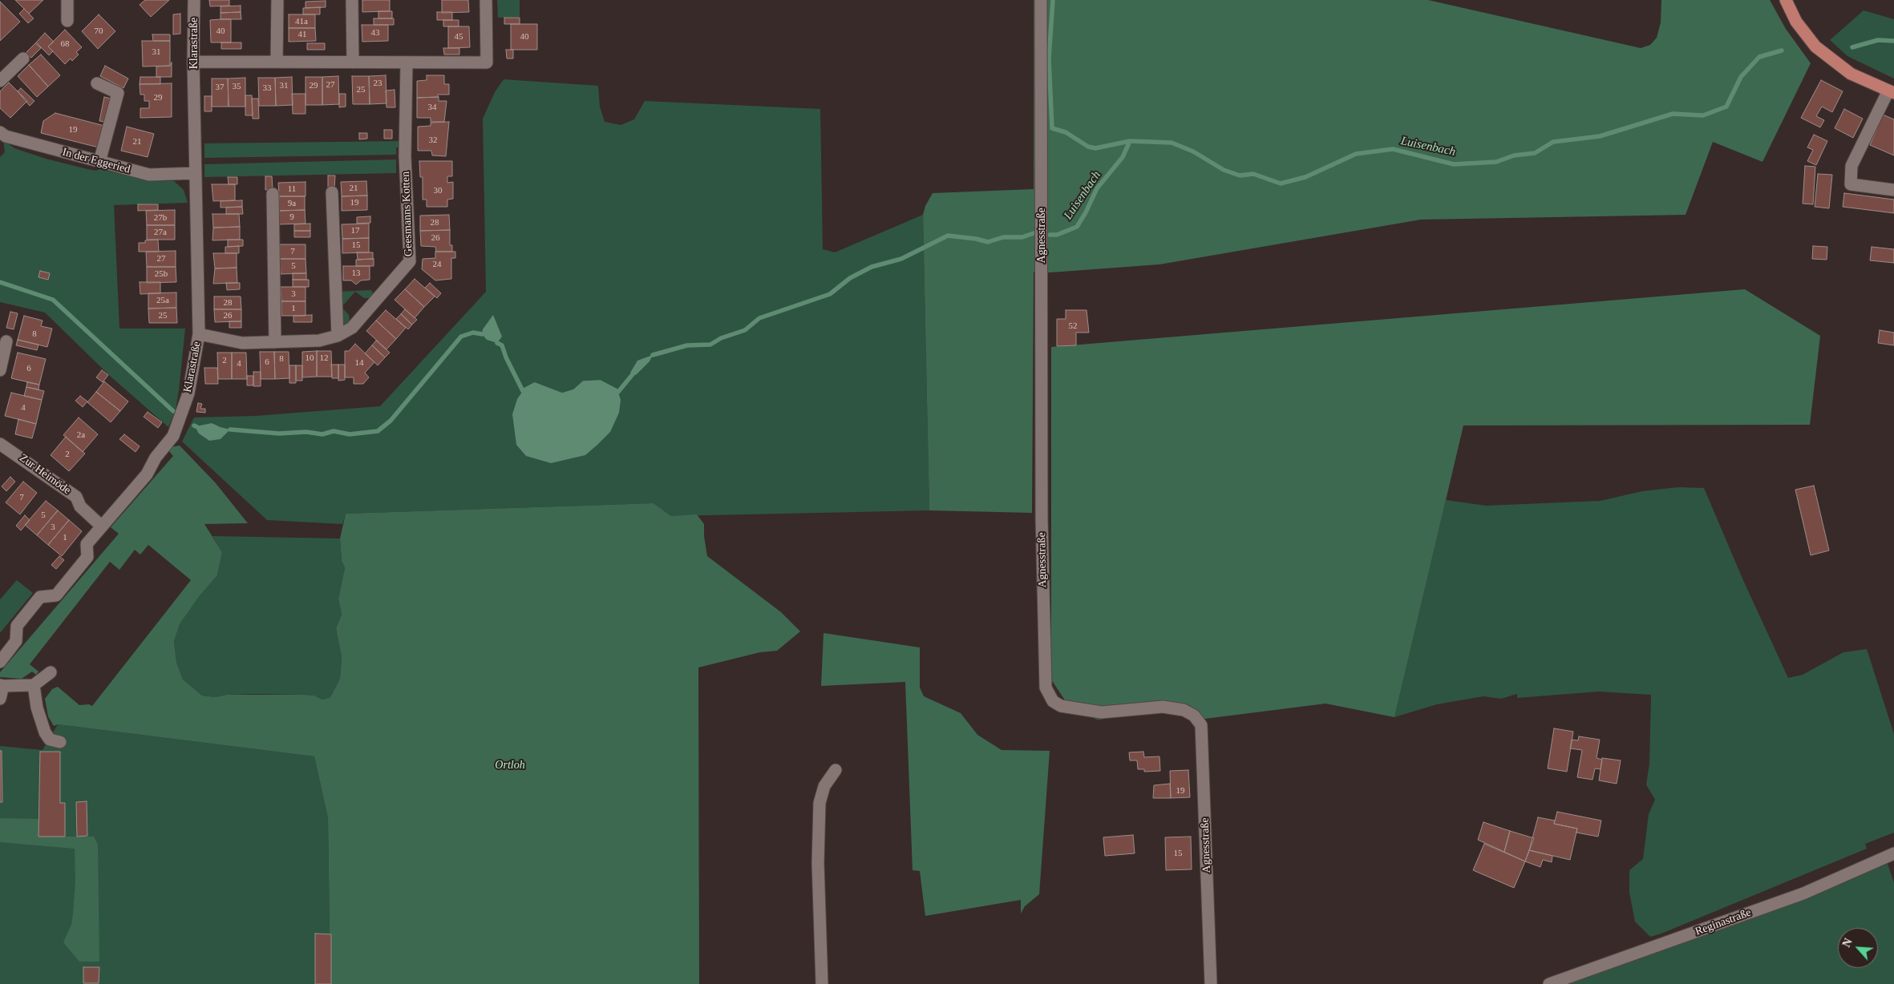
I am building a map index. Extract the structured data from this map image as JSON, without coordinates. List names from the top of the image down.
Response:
{
  "streets": {
    "street": [
      "Klarastraße",
      "In der Eggeried",
      "Geesmanns Kotten",
      "Agnesstraße",
      "Zur Heimöde",
      "Reginastraße"
    ]
  },
  "crossings": [
    ["Klarastraße", "In der Eggeried"],
    ["Klarastraße", "Geesmanns Kotten"],
    ["Klarastraße", "Zur Heimöde"]
  ],
  "water": ["Luisenbach"],
  "parks": ["Ortloh"],
  "house_numbers": [
    "41a",
    "70",
    "40",
    "43",
    "41",
    "45",
    "40",
    "68",
    "31",
    "23",
    "27",
    "31",
    "29",
    "35",
    "37",
    "33",
    "25",
    "29",
    "34",
    "19",
    "32",
    "21",
    "21",
    "11",
    "30",
    "19",
    "9a",
    "9",
    "27b",
    "28",
    "17",
    "27a",
    "26",
    "15",
    "7",
    "27",
    "24",
    "5",
    "13",
    "25b",
    "3",
    "25a",
    "28",
    "1",
    "25",
    "26",
    "52",
    "8",
    "10",
    "12",
    "8",
    "2",
    "6",
    "14",
    "4",
    "6",
    "4",
    "2a",
    "2",
    "7",
    "5",
    "3",
    "1",
    "19",
    "15"
  ],
  "north": "top left"
}
